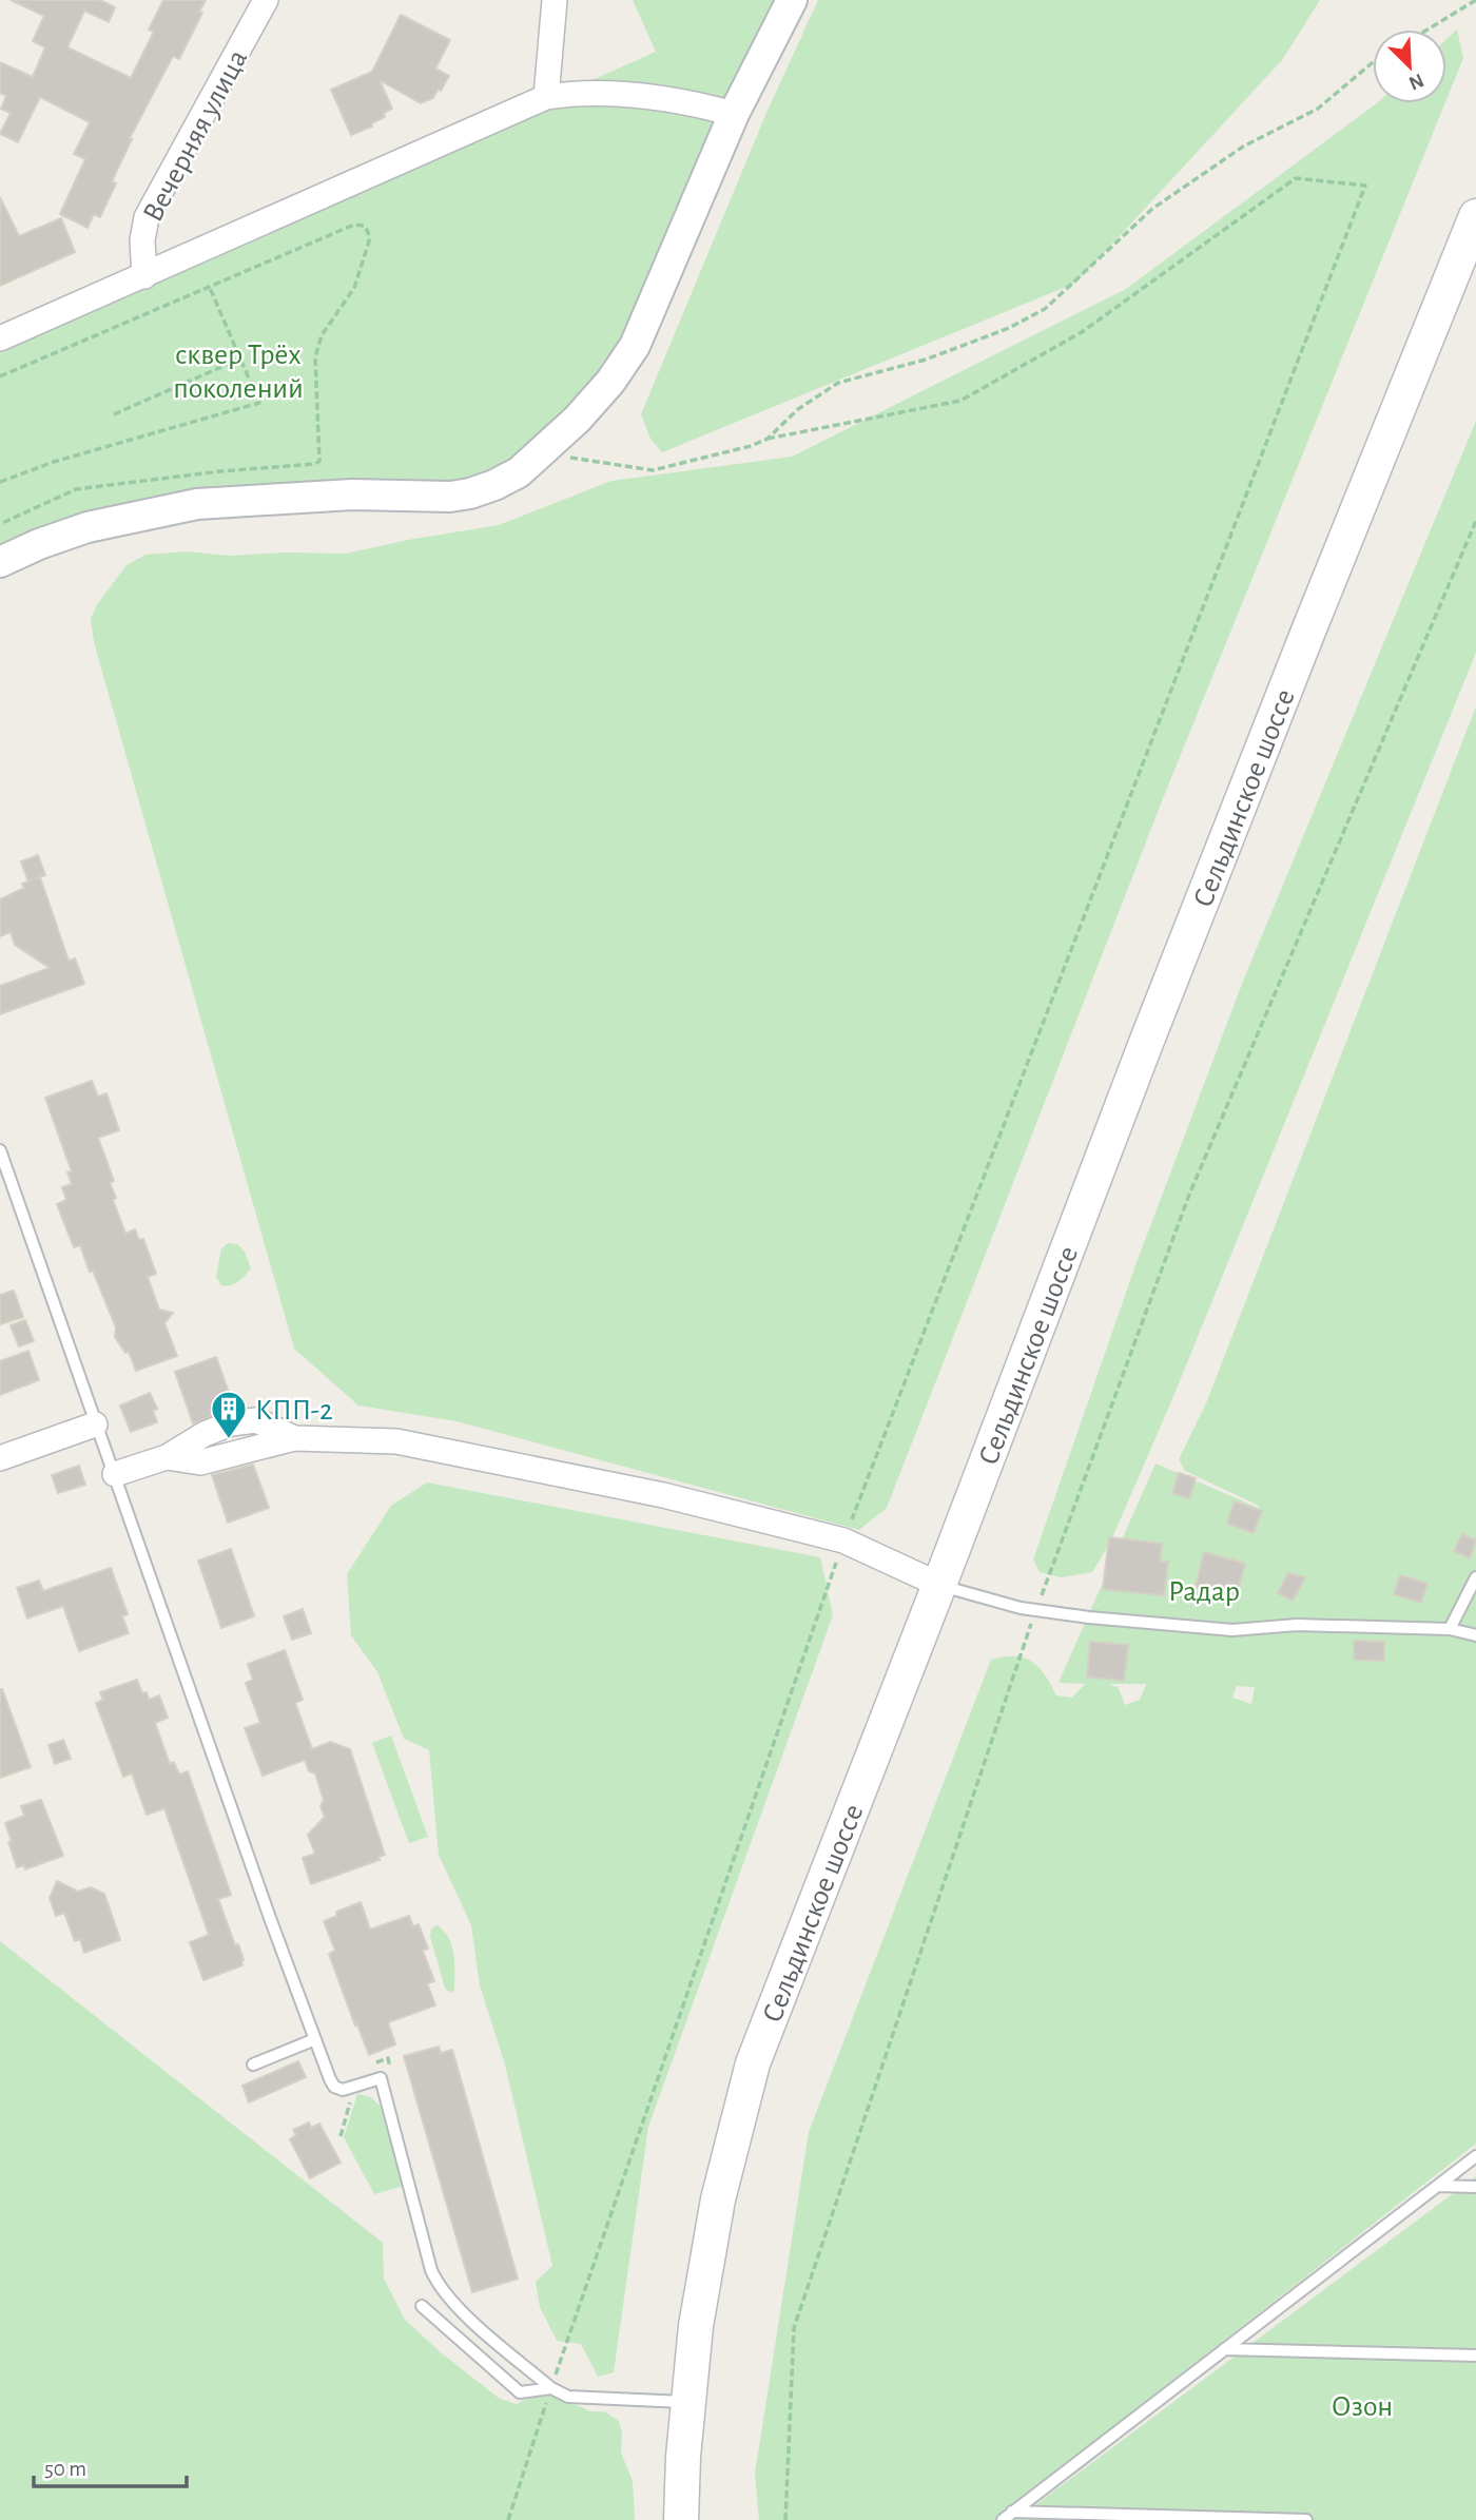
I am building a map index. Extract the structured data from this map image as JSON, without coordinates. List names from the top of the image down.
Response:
{
  "streets": {
    "main road": ["Сельдинское шоссе"],
    "street": ["Вечерняя улица"]
  },
  "parks": ["сквер Трёх поколений", "Радар", "Озон"],
  "places": {
    "building": ["КПП-2"]
  },
  "scale_bar": "50 m",
  "north": "bottom right"
}
